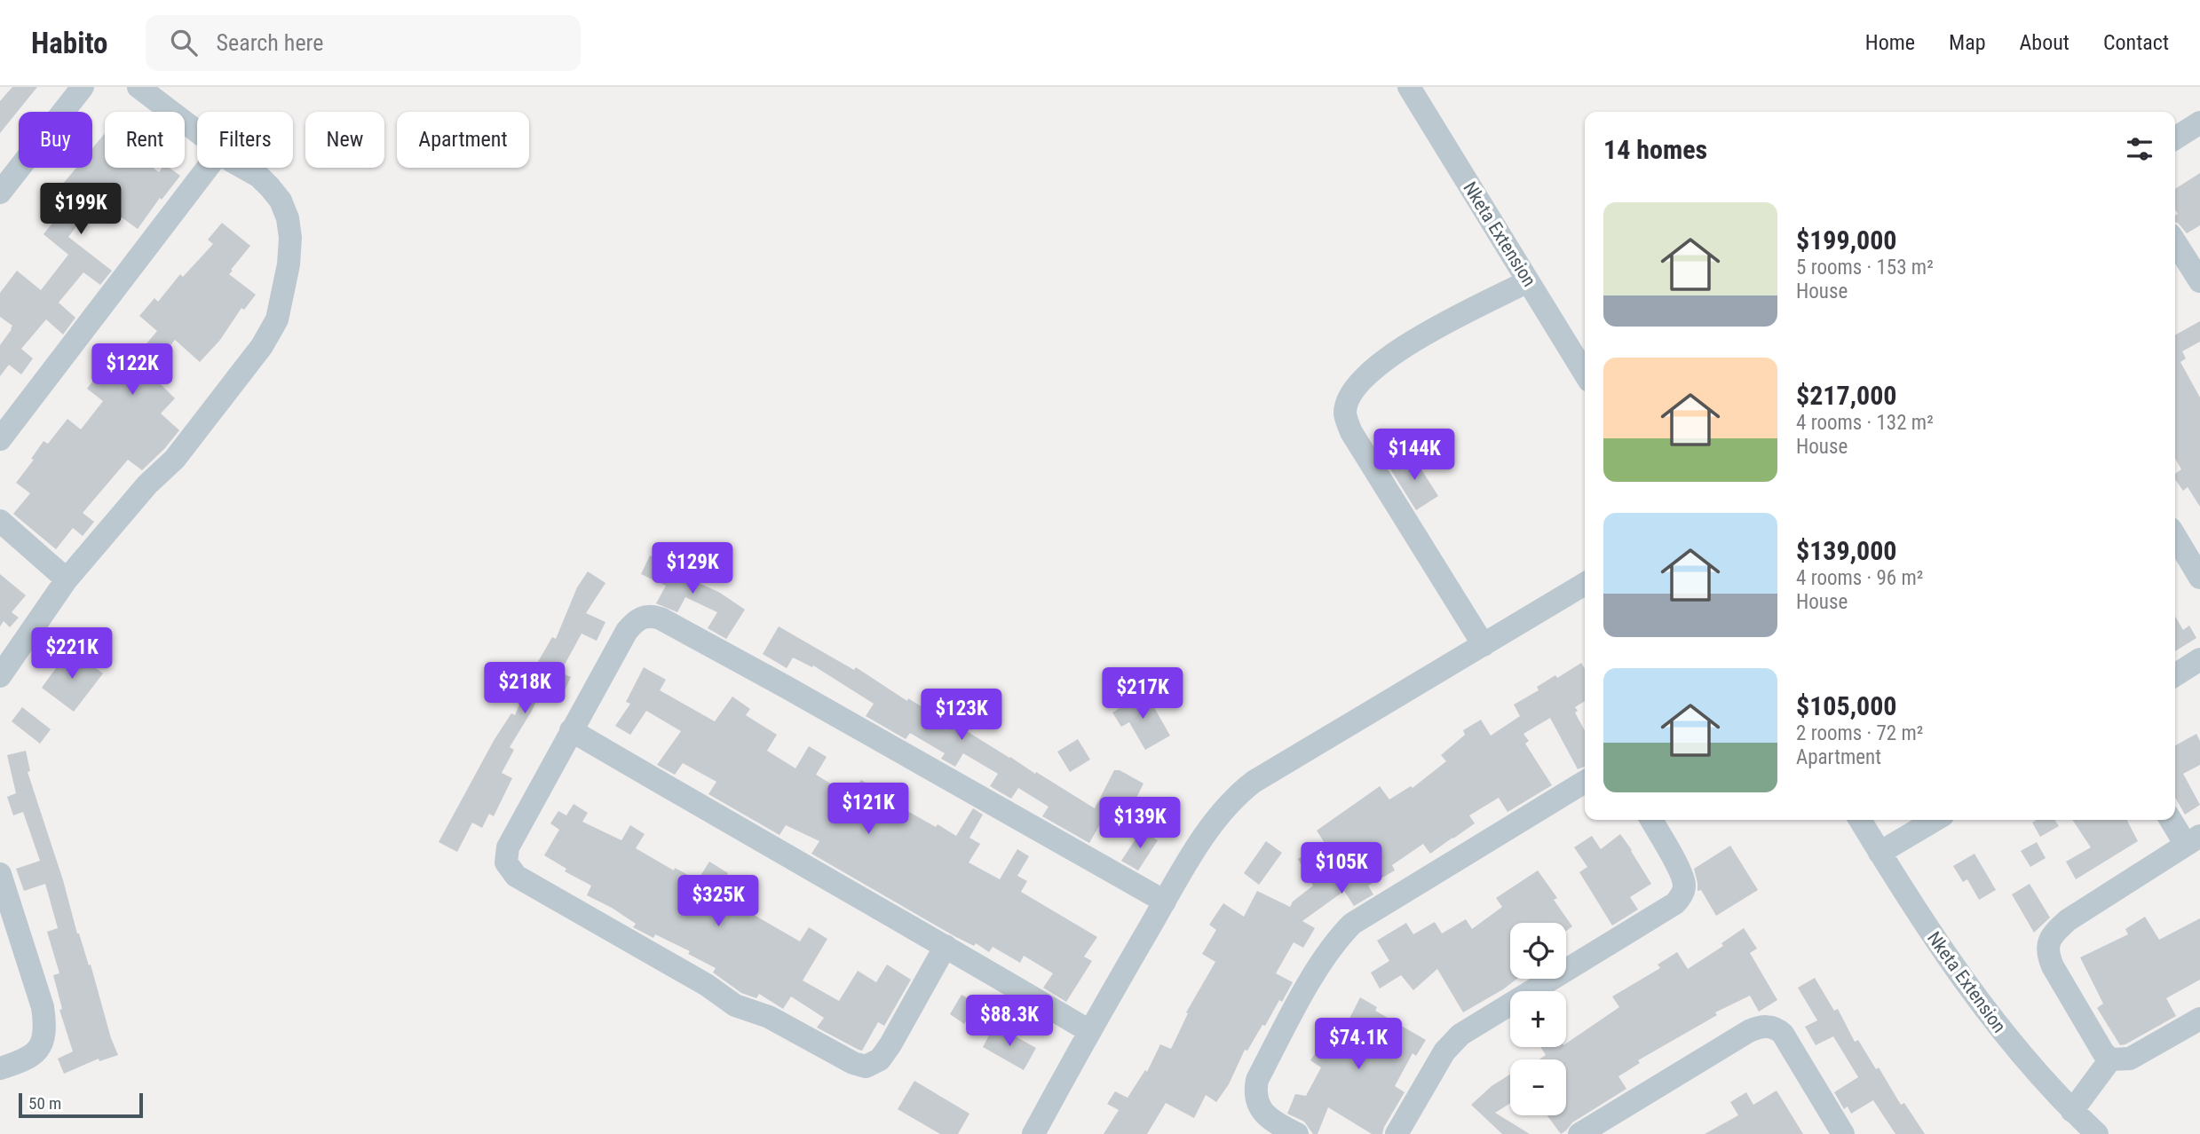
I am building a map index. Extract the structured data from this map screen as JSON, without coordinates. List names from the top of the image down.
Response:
{
  "streets": {
    "street": ["Nketa Extension"]
  },
  "scale_bar": "50 m",
  "page": {
    "header": "Habito",
    "search": "Search here",
    "nav": [
      "Home",
      "Map",
      "About",
      "Contact"
    ],
    "chip": [
      "Buy",
      "Rent",
      "Filters",
      "New",
      "Apartment"
    ],
    "heading": "14 homes",
    "price": [
      "$199K",
      "$122K",
      "$144K",
      "$129K",
      "$221K",
      "$218K",
      "$217K",
      "$123K",
      "$121K",
      "$139K",
      "$105K",
      "$325K",
      "$88.3K",
      "$74.1K"
    ],
    "list": [
      {
        "name": "$199,000",
        "note": "5 rooms · 153 m² · House"
      },
      {
        "name": "$217,000",
        "note": "4 rooms · 132 m² · House"
      },
      {
        "name": "$139,000",
        "note": "4 rooms · 96 m² · House"
      },
      {
        "name": "$105,000",
        "note": "2 rooms · 72 m² · Apartment"
      }
    ],
    "map_buttons": ["+", "−"],
    "scale": "50 m"
  }
}
